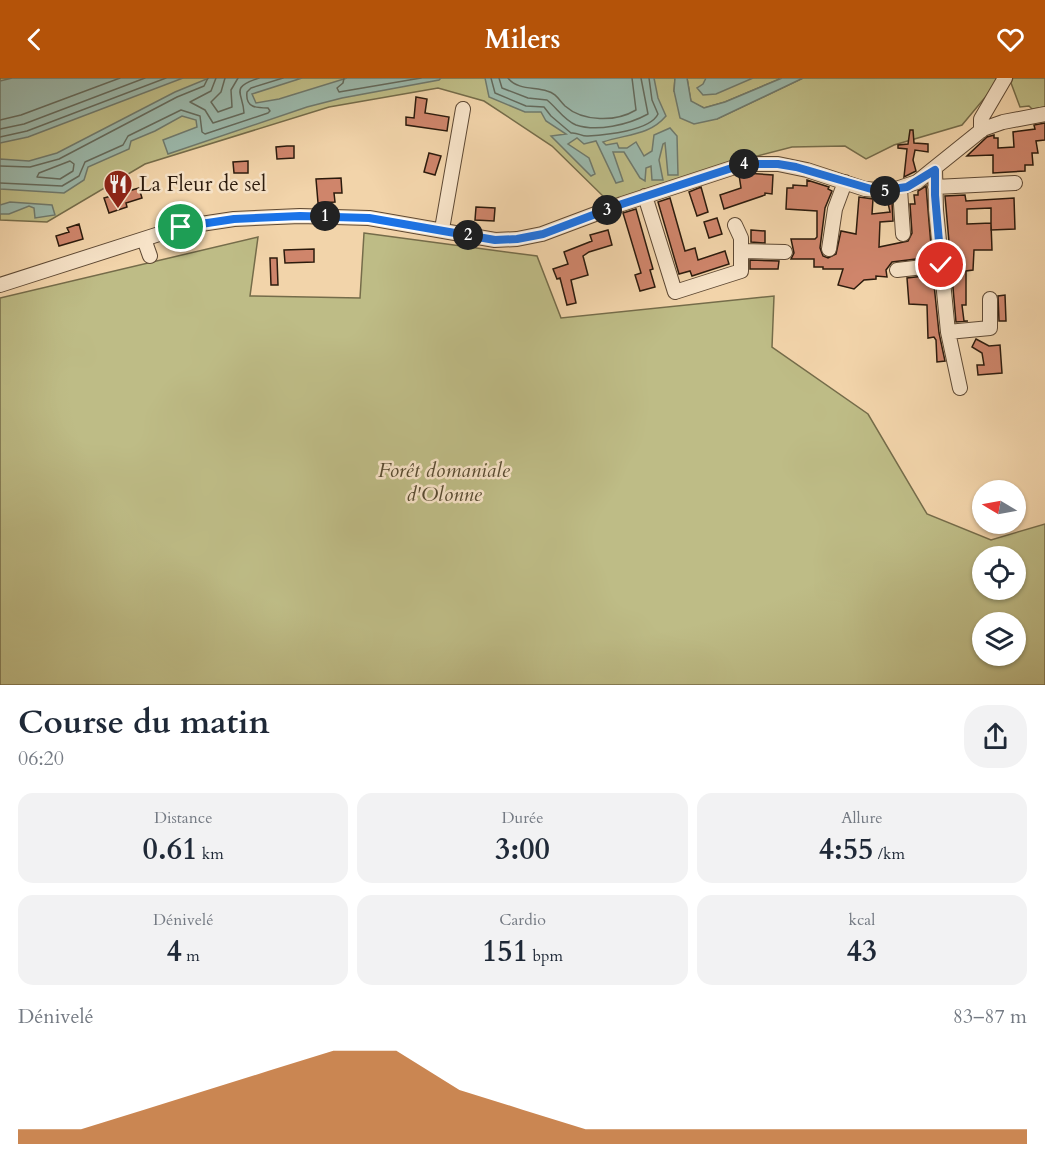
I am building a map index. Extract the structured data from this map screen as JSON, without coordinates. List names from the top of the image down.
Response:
{
  "parks": ["Forêt domaniale d'Olonne"],
  "places": {
    "restaurant": ["La Fleur de sel"]
  },
  "north": "left",
  "page": {
    "header": "Milers",
    "pins": [
      "4",
      "5",
      "3",
      "1",
      "2"
    ],
    "heading": ["Course du matin", "06:20"],
    "stats": [
      ["Distance", "0.61 km"],
      ["Durée", "3:00"],
      ["Allure", "4:55 /km"],
      ["Dénivelé", "4 m"],
      ["Cardio", "151 bpm"],
      ["kcal", "43"]
    ],
    "chart": ["Dénivelé", "83–87 m"]
  }
}
